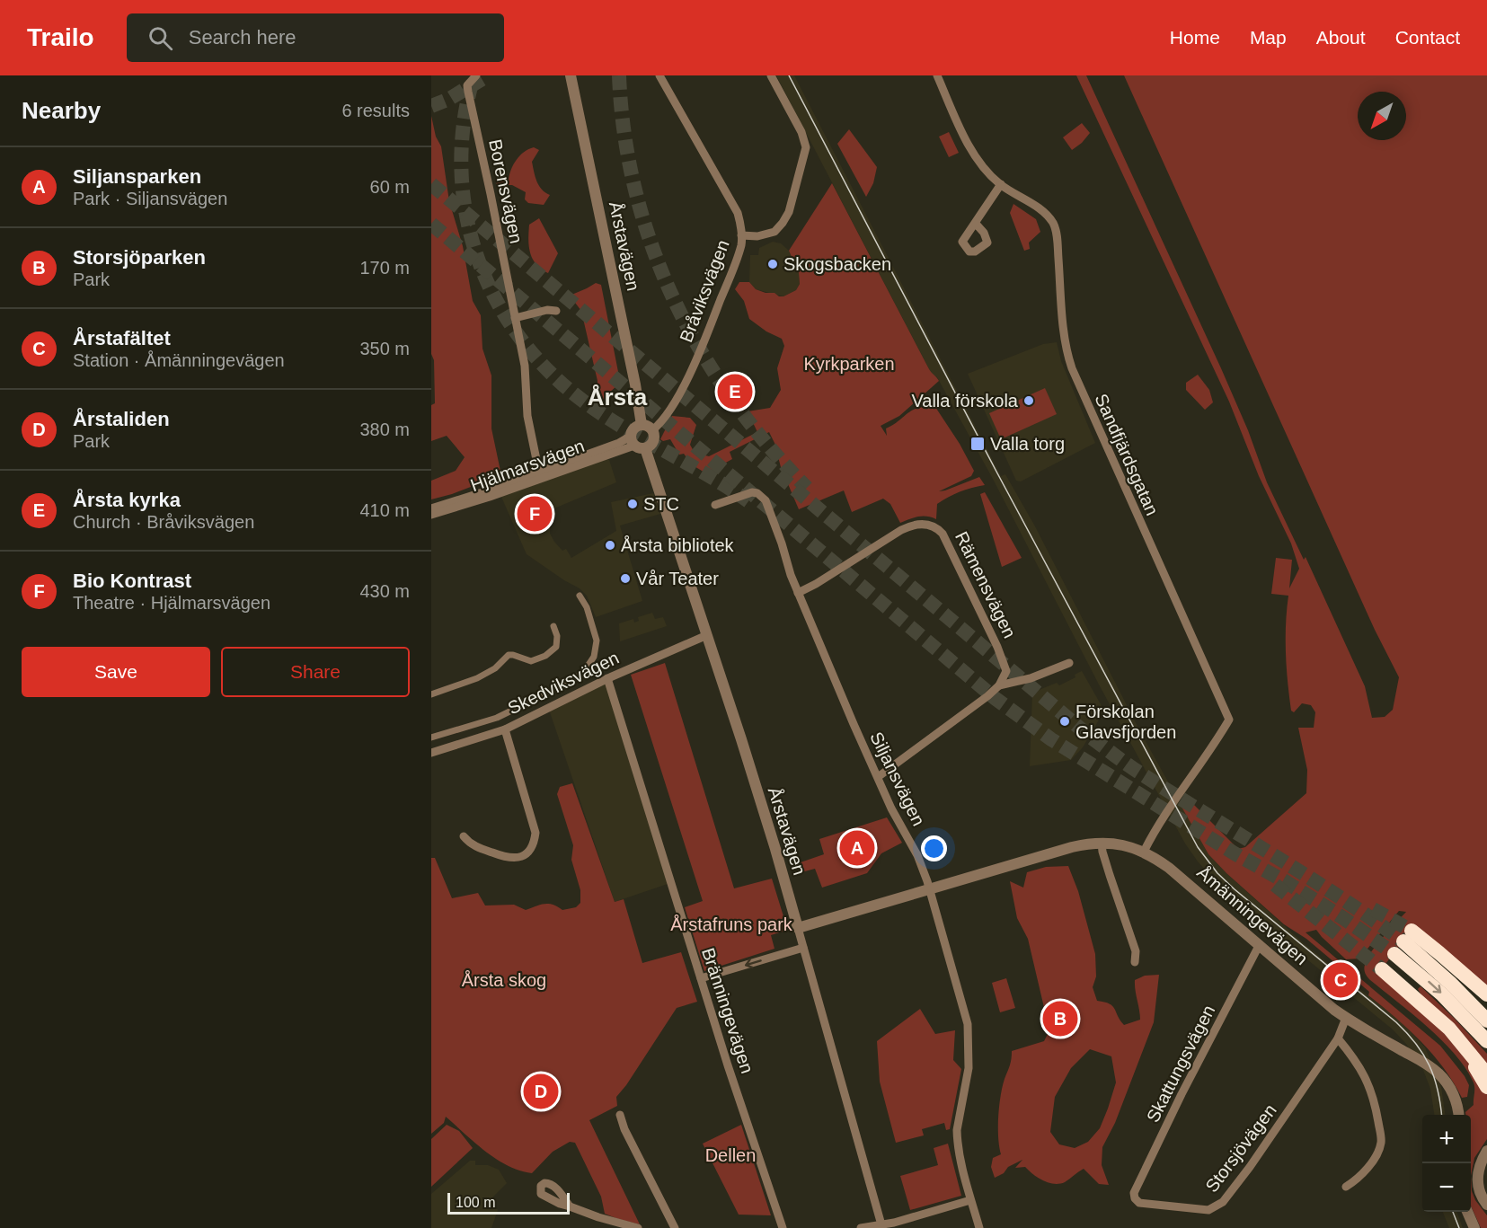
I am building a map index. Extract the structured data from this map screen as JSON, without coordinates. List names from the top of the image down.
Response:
{
  "streets": {
    "street": [
      "Borensvägen",
      "Årstavägen",
      "Bråviksvägen",
      "Sandfjärdsgatan",
      "Hjälmarsvägen",
      "Rämensvägen",
      "Skedviksvägen",
      "Siljansvägen",
      "Åmänningevägen",
      "Bränningevägen",
      "Skattungsvägen",
      "Storsjövägen"
    ]
  },
  "crossings": [
    ["Borensvägen", "Hjälmarsvägen"],
    ["Årstavägen", "Bråviksvägen"],
    ["Årstavägen", "Hjälmarsvägen"],
    ["Årstavägen", "Skedviksvägen"],
    ["Årstavägen", "Åmänningevägen"],
    ["Bråviksvägen", "Hjälmarsvägen"],
    ["Sandfjärdsgatan", "Åmänningevägen"],
    ["Rämensvägen", "Siljansvägen"],
    ["Skedviksvägen", "Bränningevägen"],
    ["Siljansvägen", "Åmänningevägen"],
    ["Åmänningevägen", "Skattungsvägen"],
    ["Åmänningevägen", "Storsjövägen"],
    ["Skattungsvägen", "Storsjövägen"]
  ],
  "districts": ["Årsta"],
  "parks": [
    "Kyrkparken",
    "Årstafruns park",
    "Årsta skog",
    "Dellen"
  ],
  "places": {
    "other": [
      "Skogsbacken",
      "Valla förskola",
      "STC",
      "Årsta bibliotek",
      "Vår Teater",
      "Förskolan Glavsfjorden"
    ],
    "transit": ["Valla torg"]
  },
  "scale_bar": "100 m",
  "north": "bottom left",
  "page": {
    "header": "Trailo",
    "search": "Search here",
    "nav": [
      "Home",
      "Map",
      "About",
      "Contact"
    ],
    "heading": ["Nearby", "6 results"],
    "list": [
      {
        "mark": "A",
        "name": "Siljansparken",
        "note": "Park · Siljansvägen",
        "value": "60 m"
      },
      {
        "mark": "B",
        "name": "Storsjöparken",
        "note": "Park",
        "value": "170 m"
      },
      {
        "mark": "C",
        "name": "Årstafältet",
        "note": "Station · Åmänningevägen",
        "value": "350 m"
      },
      {
        "mark": "D",
        "name": "Årstaliden",
        "note": "Park",
        "value": "380 m"
      },
      {
        "mark": "E",
        "name": "Årsta kyrka",
        "note": "Church · Bråviksvägen",
        "value": "410 m"
      },
      {
        "mark": "F",
        "name": "Bio Kontrast",
        "note": "Theatre · Hjälmarsvägen",
        "value": "430 m"
      }
    ],
    "pins": [
      "E",
      "F",
      "A",
      "C",
      "B",
      "D"
    ],
    "buttons": ["Save", "Share"],
    "map_buttons": ["+", "−"],
    "scale": "100 m"
  }
}
